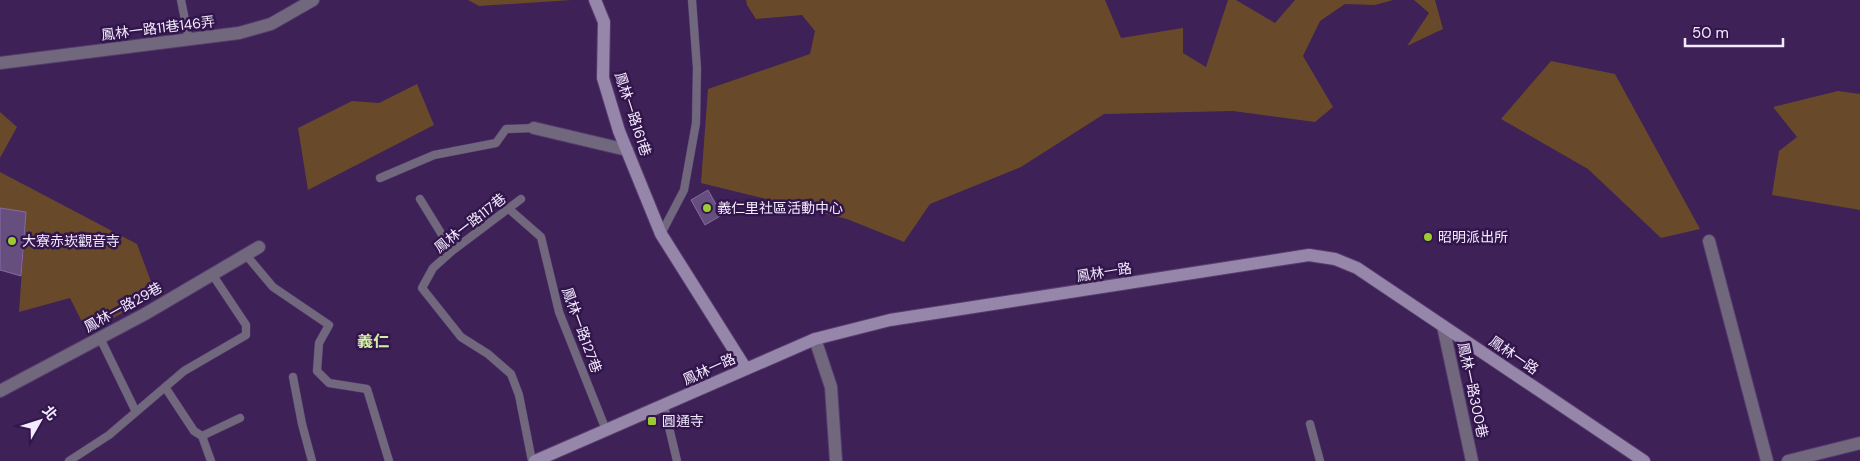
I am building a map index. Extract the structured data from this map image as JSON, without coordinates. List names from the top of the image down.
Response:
{
  "streets": {
    "street": [
      "鳳林一路11巷146弄",
      "鳳林一路161巷",
      "鳳林一路",
      "鳳林一路29巷",
      "鳳林一路300巷"
    ],
    "lane": ["鳳林一路117巷", "鳳林一路127巷"]
  },
  "crossings": [
    ["鳳林一路161巷", "鳳林一路"],
    ["鳳林一路117巷", "鳳林一路"],
    ["鳳林一路117巷", "鳳林一路127巷"],
    ["鳳林一路", "鳳林一路127巷"],
    ["鳳林一路", "鳳林一路300巷"]
  ],
  "districts": ["義仁"],
  "places": {
    "other": ["義仁里社區活動中心", "昭明派出所", "大寮赤崁觀音寺"],
    "transit": ["圓通寺"]
  },
  "scale_bar": "50 m",
  "north": "top right"
}
